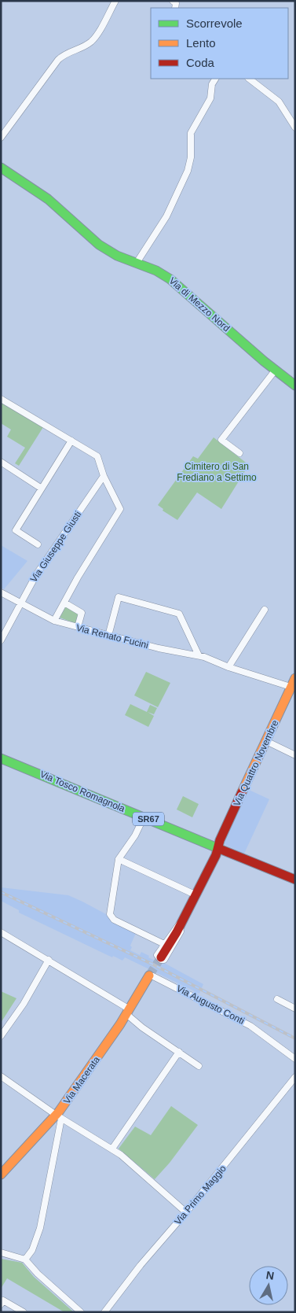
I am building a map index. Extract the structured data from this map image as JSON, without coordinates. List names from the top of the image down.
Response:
{
  "streets": {
    "street": [
      "Via di Mezzo Nord",
      "Via Giuseppe Giusti",
      "Via Renato Fucini",
      "Via Quattro Novembre",
      "Via Tosco Romagnola",
      "SR67",
      "Via Augusto Conti",
      "Via Macerata",
      "Via Primo Maggio"
    ]
  },
  "crossings": [
    ["Via Giuseppe Giusti", "Via Renato Fucini"],
    ["Via Renato Fucini", "Via Quattro Novembre"],
    ["Via Quattro Novembre", "Via Tosco Romagnola"],
    ["Via Augusto Conti", "Via Macerata"]
  ],
  "parks": ["Cimitero di San Frediano a Settimo"],
  "legend": ["Scorrevole", "Lento", "Coda"],
  "north": "top"
}
